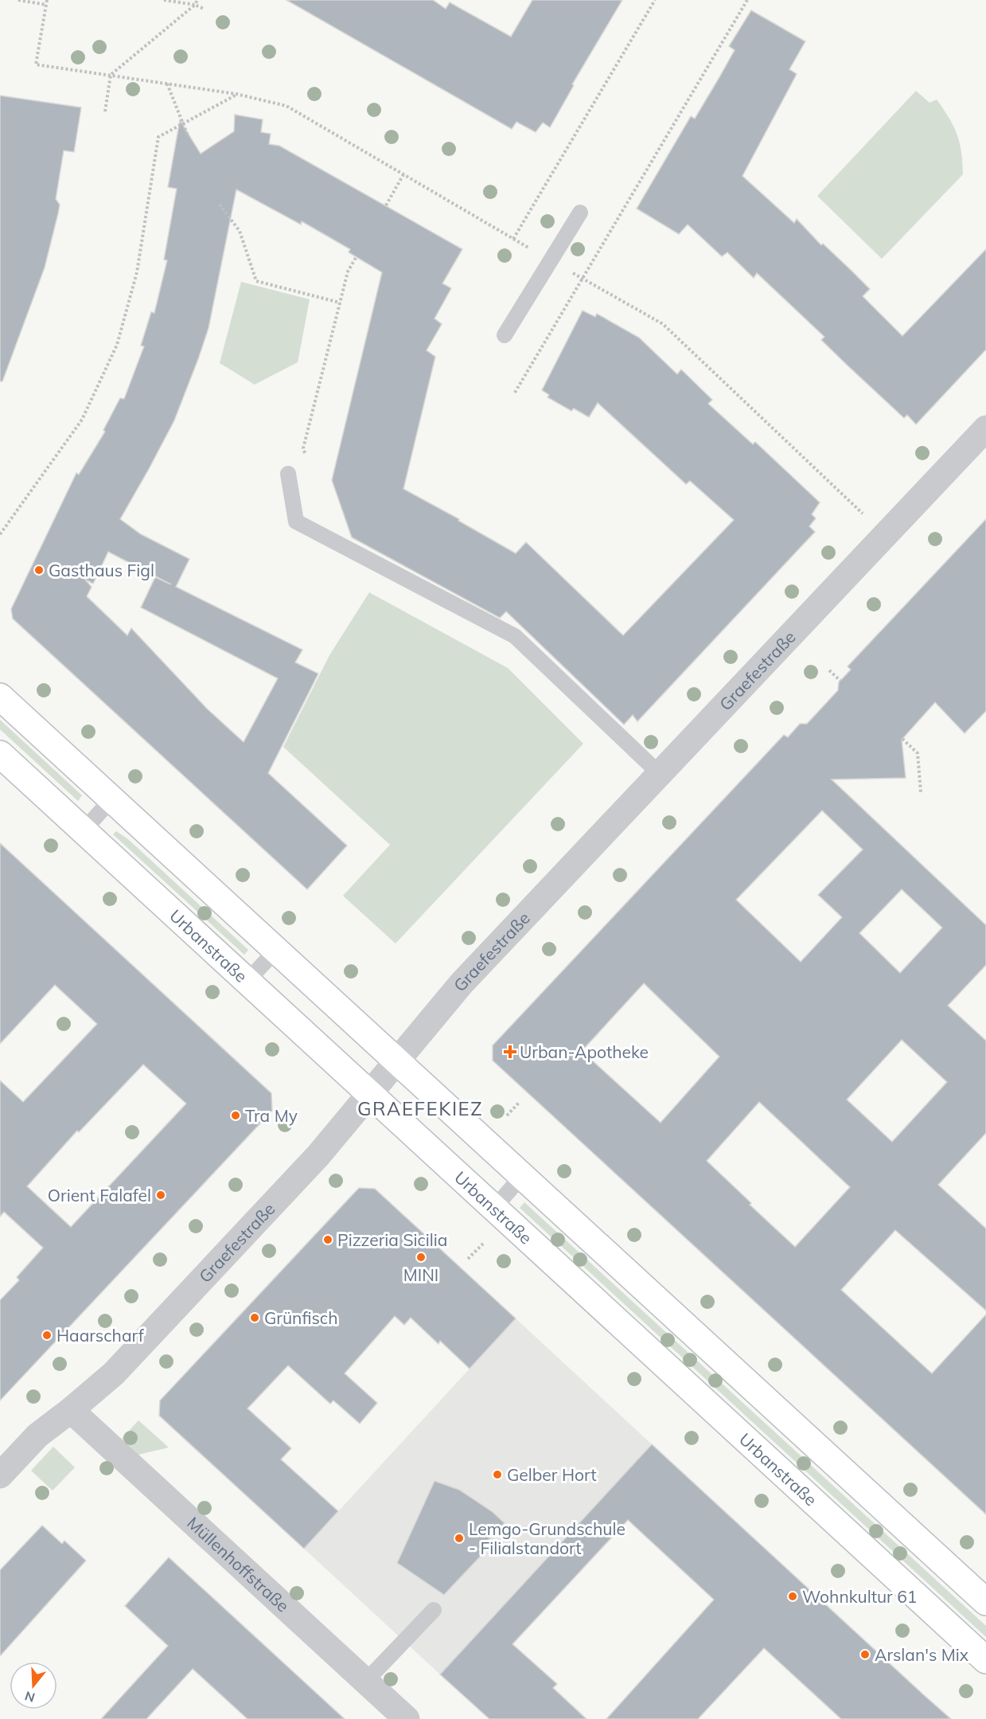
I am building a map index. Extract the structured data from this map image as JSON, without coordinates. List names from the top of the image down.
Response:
{
  "streets": {
    "main road": ["Urbanstraße"],
    "street": ["Graefestraße", "Müllenhoffstraße"]
  },
  "crossings": [
    ["Graefestraße", "Urbanstraße"],
    ["Graefestraße", "Müllenhoffstraße"]
  ],
  "districts": ["GRAEFEKIEZ"],
  "places": {
    "other": [
      "Gasthaus Figl",
      "Tra My",
      "Orient Falafel",
      "Pizzeria Sicilia",
      "MINI",
      "Grünfisch",
      "Haarscharf",
      "Gelber Hort",
      "Lemgo-Grundschule - Filialstandort",
      "Wohnkultur 61",
      "Arslan's Mix"
    ],
    "health": ["Urban-Apotheke"]
  },
  "north": "bottom"
}
